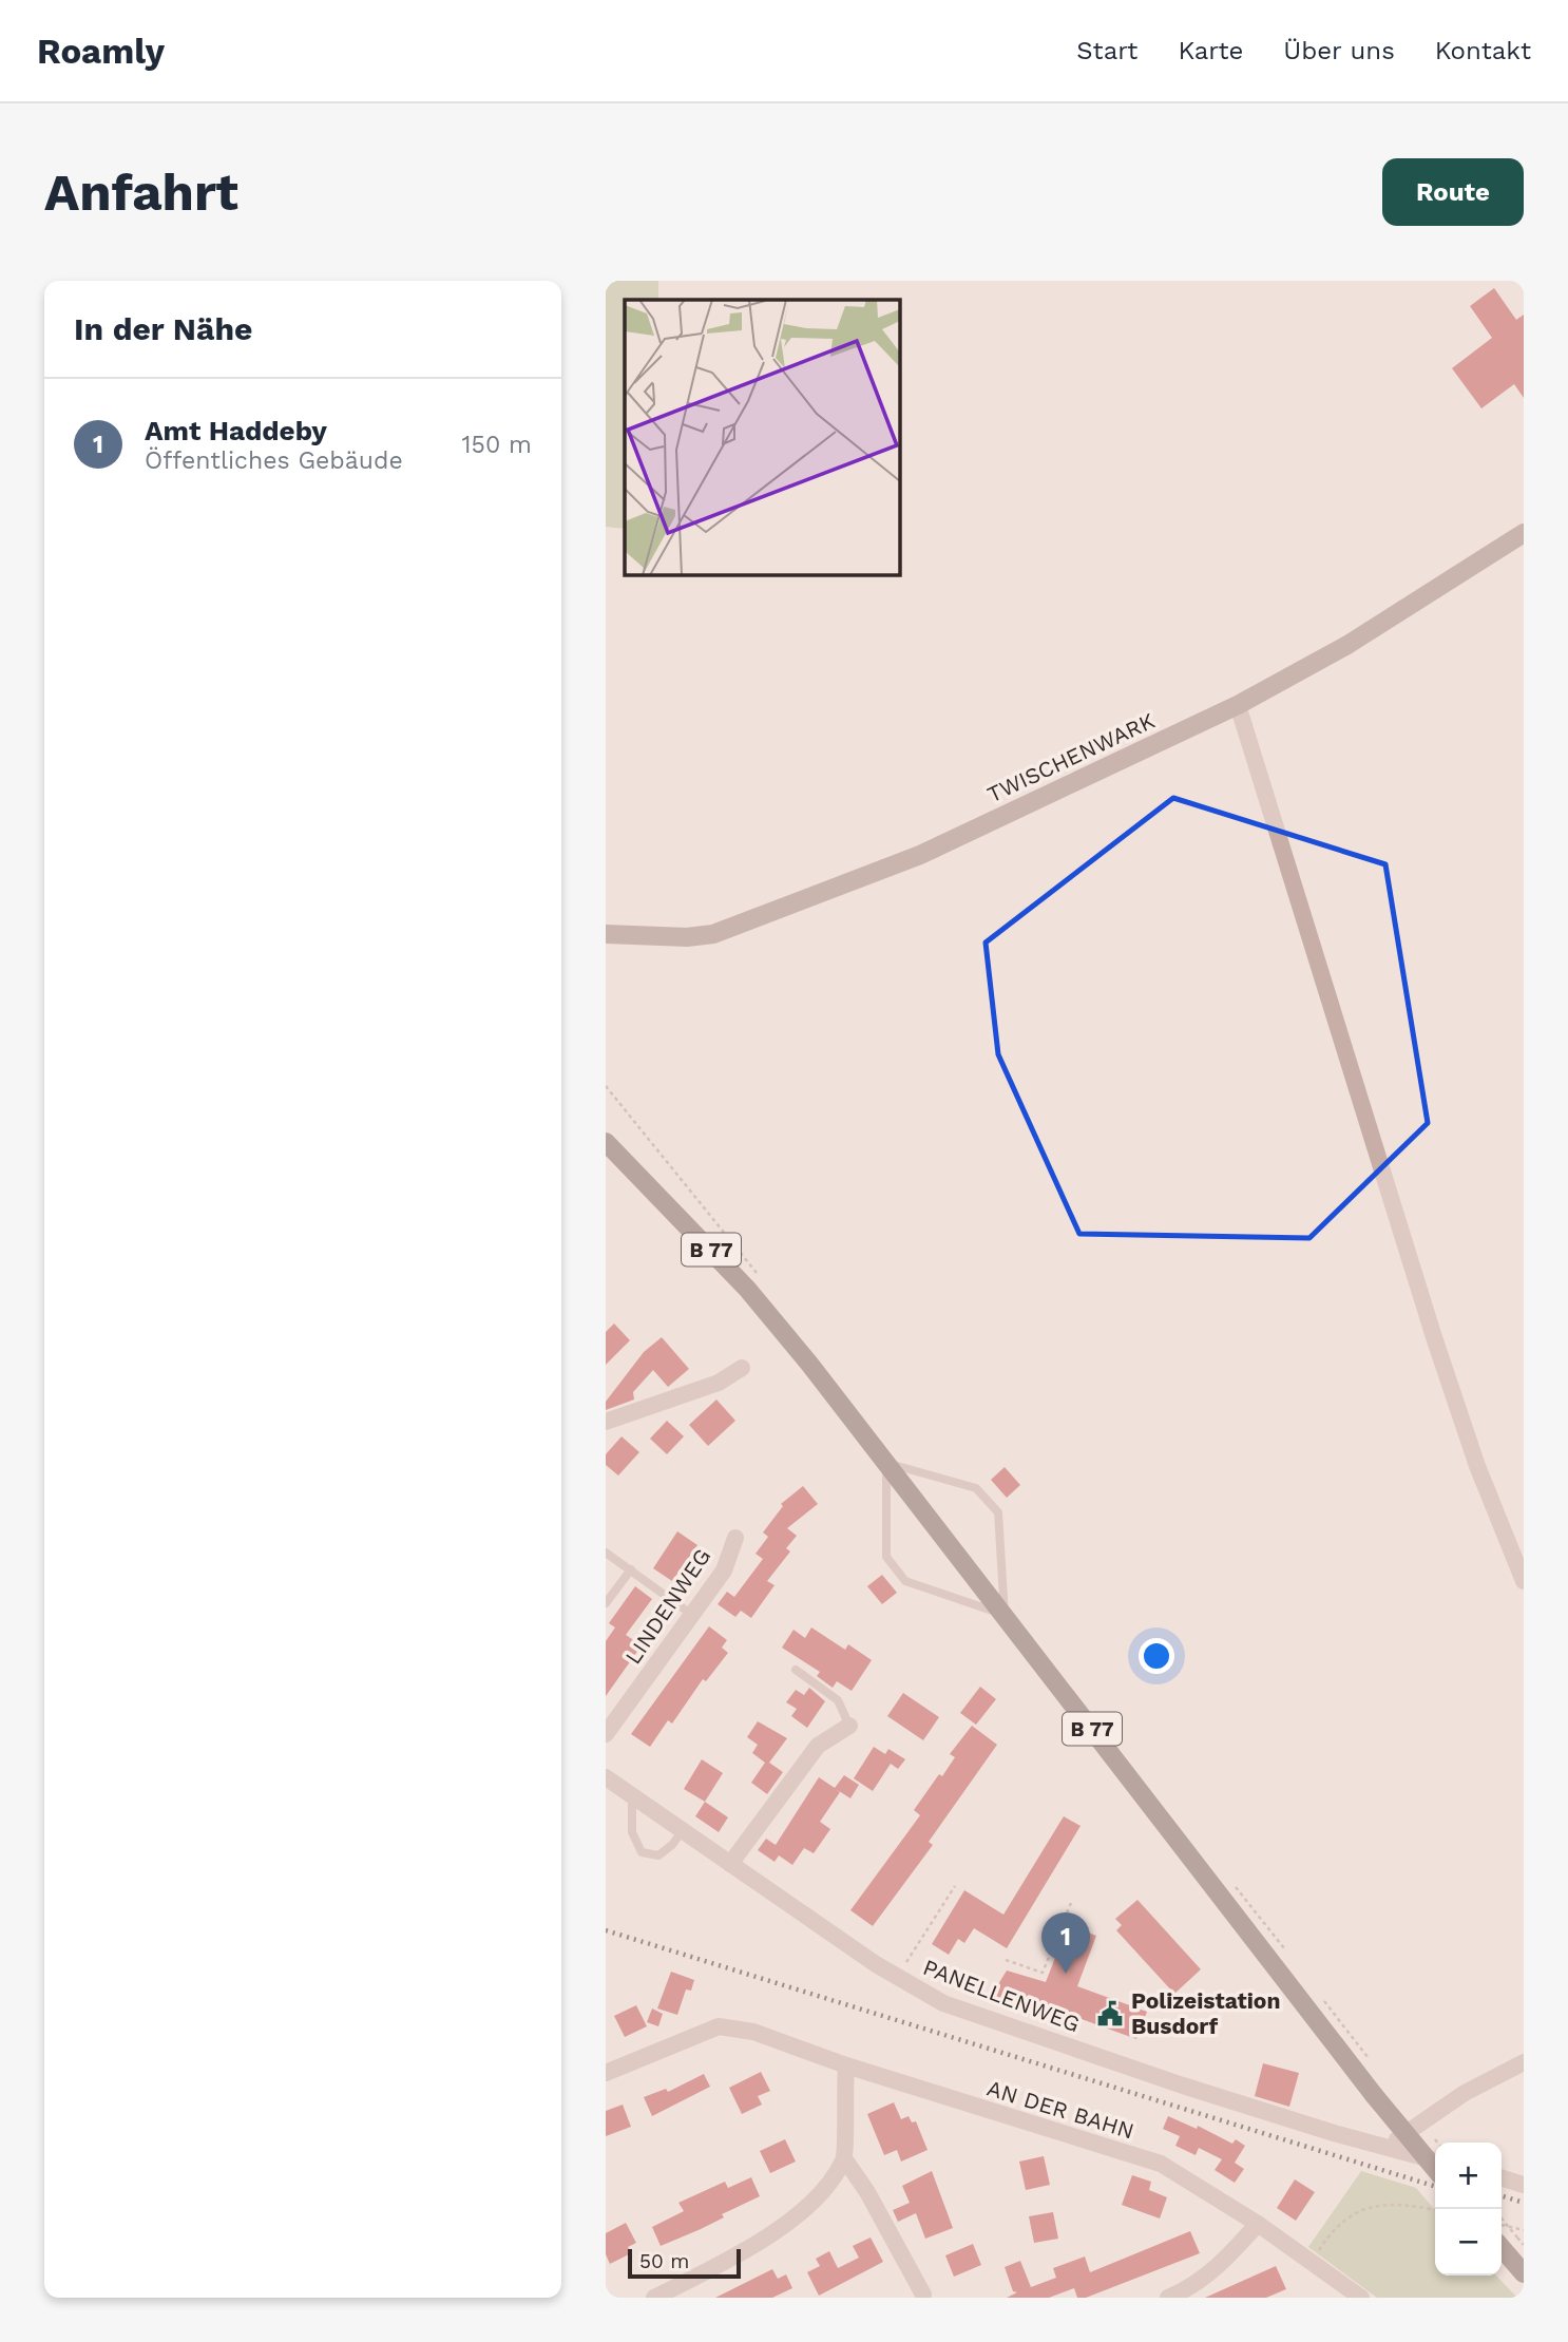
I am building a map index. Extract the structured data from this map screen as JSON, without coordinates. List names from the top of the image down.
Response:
{
  "streets": {
    "main road": ["B 77"],
    "street": [
      "TWISCHENWARK",
      "LINDENWEG",
      "PANELLENWEG",
      "AN DER BAHN"
    ]
  },
  "places": {
    "public building": ["Polizeistation Busdorf"]
  },
  "scale_bar": "50 m",
  "page": {
    "header": "Roamly",
    "nav": [
      "Start",
      "Karte",
      "Über uns",
      "Kontakt"
    ],
    "buttons": "Route",
    "title": "Anfahrt",
    "heading": "In der Nähe",
    "list": [
      {
        "mark": "1",
        "name": "Amt Haddeby",
        "note": "Öffentliches Gebäude",
        "value": "150 m"
      }
    ],
    "pins": "1",
    "map_buttons": ["+", "−"],
    "scale": "50 m"
  }
}
